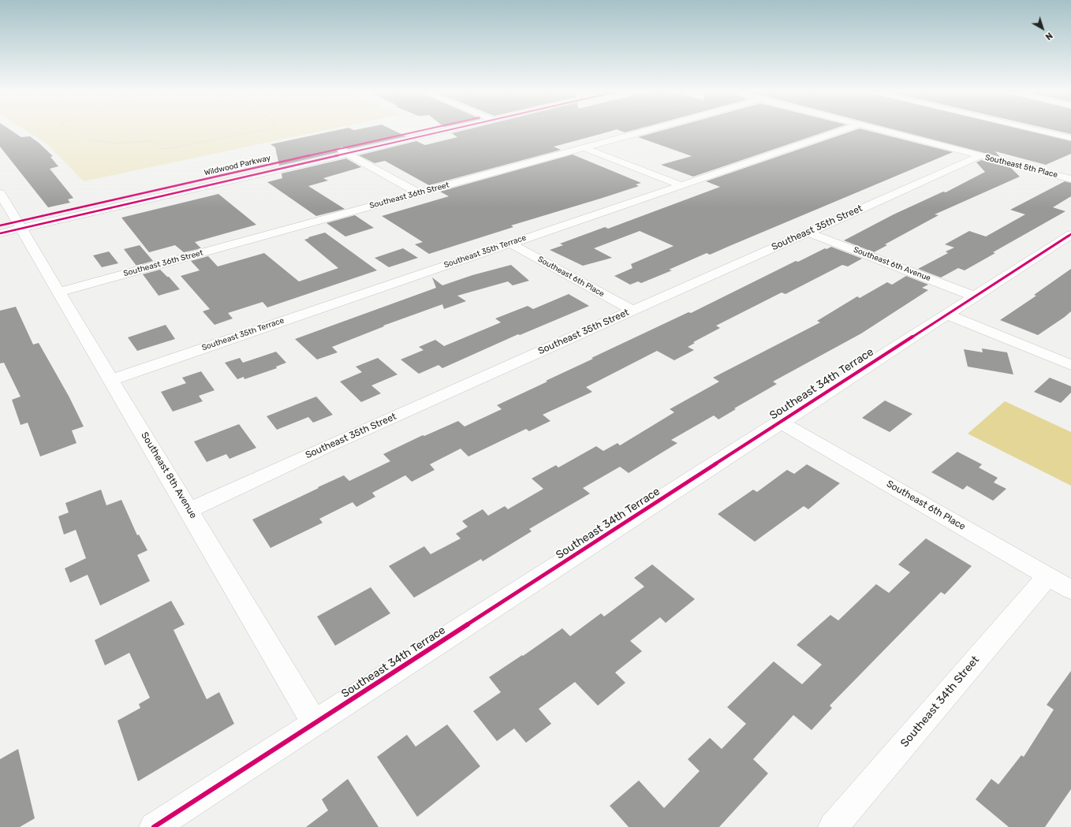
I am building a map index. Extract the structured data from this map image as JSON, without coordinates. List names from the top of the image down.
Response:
{
  "streets": {
    "street": [
      "Wildwood Parkway",
      "Southeast 5th Place",
      "Southeast 36th Street",
      "Southeast 35th Street",
      "Southeast 35th Terrace",
      "Southeast 6th Avenue",
      "Southeast 6th Place",
      "Southeast 34th Terrace",
      "Southeast 8th Avenue",
      "Southeast 34th Street"
    ]
  },
  "crossings": [
    ["Wildwood Parkway", "Southeast 8th Avenue"],
    ["Southeast 5th Place", "Southeast 35th Street"],
    ["Southeast 36th Street", "Southeast 8th Avenue"],
    ["Southeast 35th Street", "Southeast 6th Avenue"],
    ["Southeast 35th Street", "Southeast 6th Place"],
    ["Southeast 35th Street", "Southeast 8th Avenue"],
    ["Southeast 35th Terrace", "Southeast 6th Place"],
    ["Southeast 35th Terrace", "Southeast 8th Avenue"],
    ["Southeast 6th Avenue", "Southeast 34th Terrace"],
    ["Southeast 6th Place", "Southeast 34th Terrace"],
    ["Southeast 6th Place", "Southeast 34th Street"],
    ["Southeast 34th Terrace", "Southeast 8th Avenue"]
  ],
  "north": "bottom right"
}
